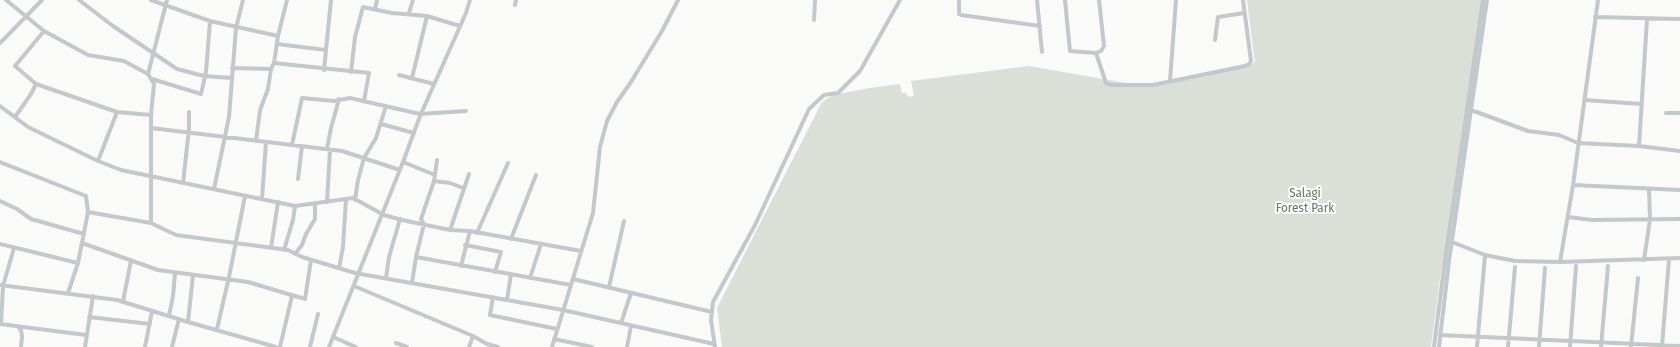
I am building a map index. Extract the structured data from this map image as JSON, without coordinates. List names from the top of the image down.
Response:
{
  "parks": ["Salagi Forest Park"]
}
